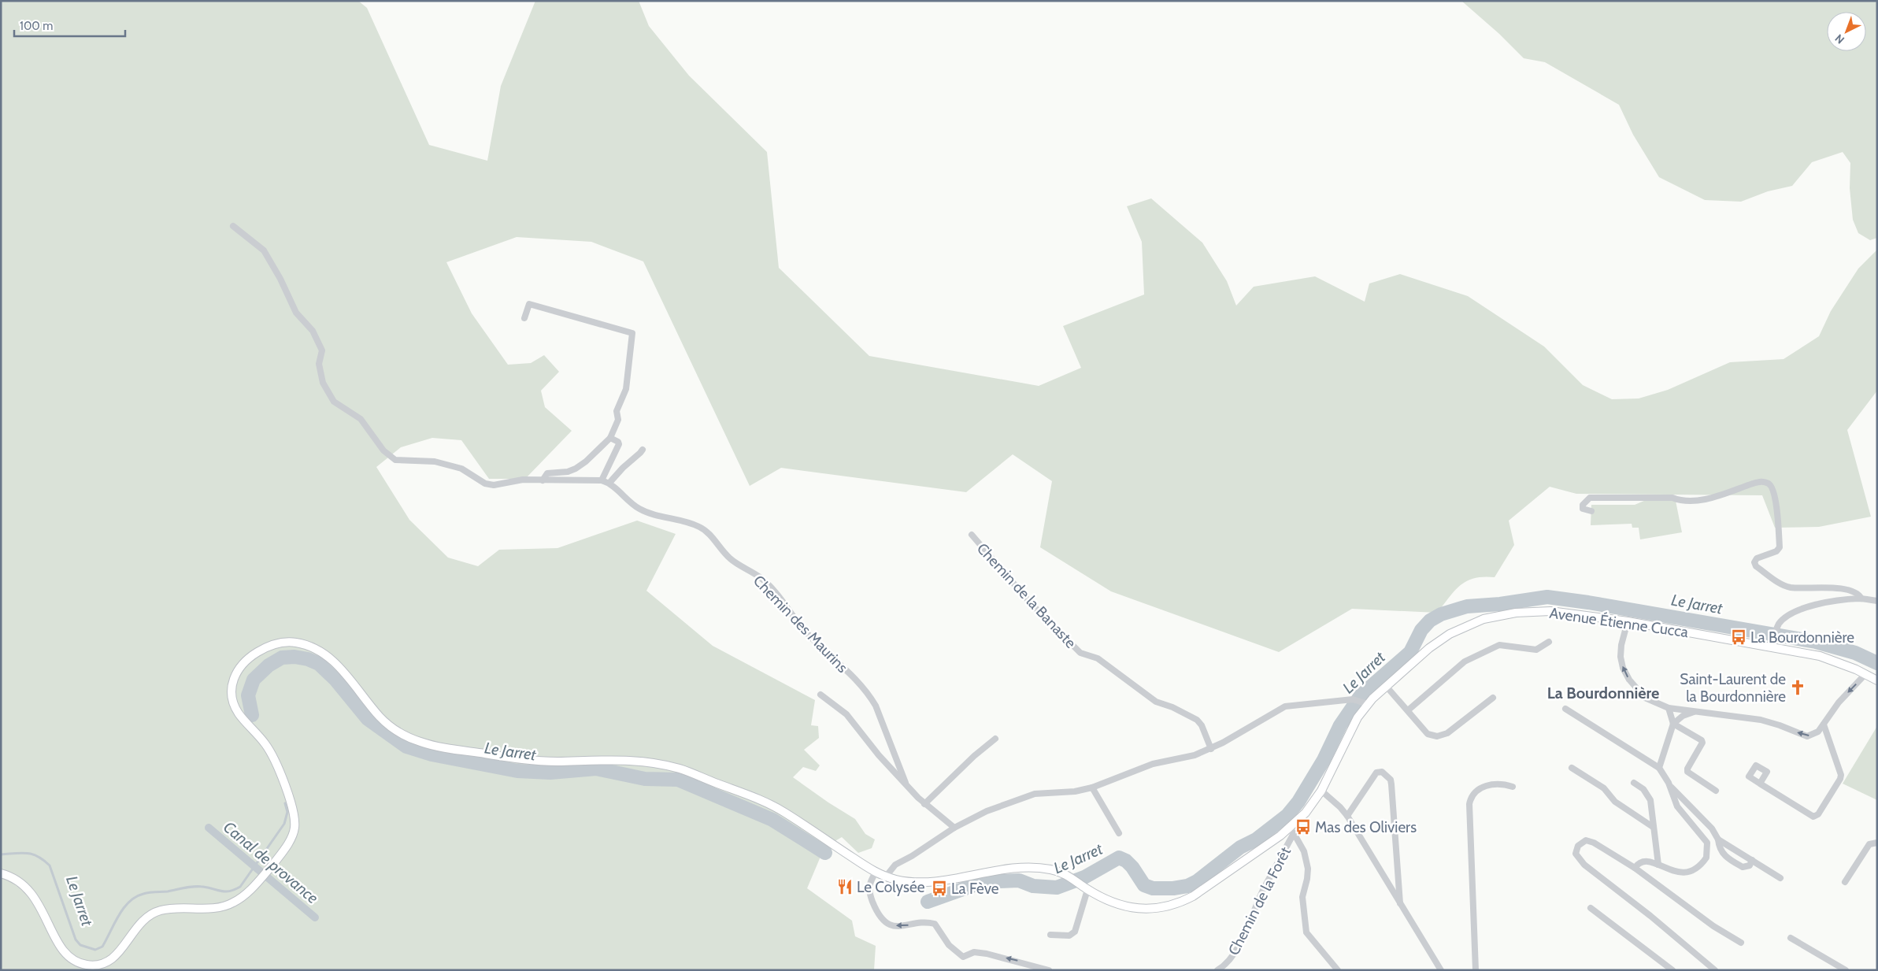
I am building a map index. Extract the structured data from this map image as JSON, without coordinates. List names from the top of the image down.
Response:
{
  "streets": {
    "main road": ["Avenue Étienne Cucca"],
    "street": ["Chemin de la Banaste", "Chemin des Maurins", "Chemin de la Forêt"]
  },
  "crossings": [
    ["Avenue Étienne Cucca", "Chemin de la Forêt"]
  ],
  "districts": ["La Bourdonnière"],
  "water": ["Le Jarret", "Canal de provance"],
  "places": {
    "bus stop": ["La Bourdonnière", "Mas des Oliviers", "La Fève"],
    "church": ["Saint-Laurent de la Bourdonnière"],
    "restaurant": ["Le Colysée"]
  },
  "scale_bar": "100 m",
  "north": "bottom left"
}
